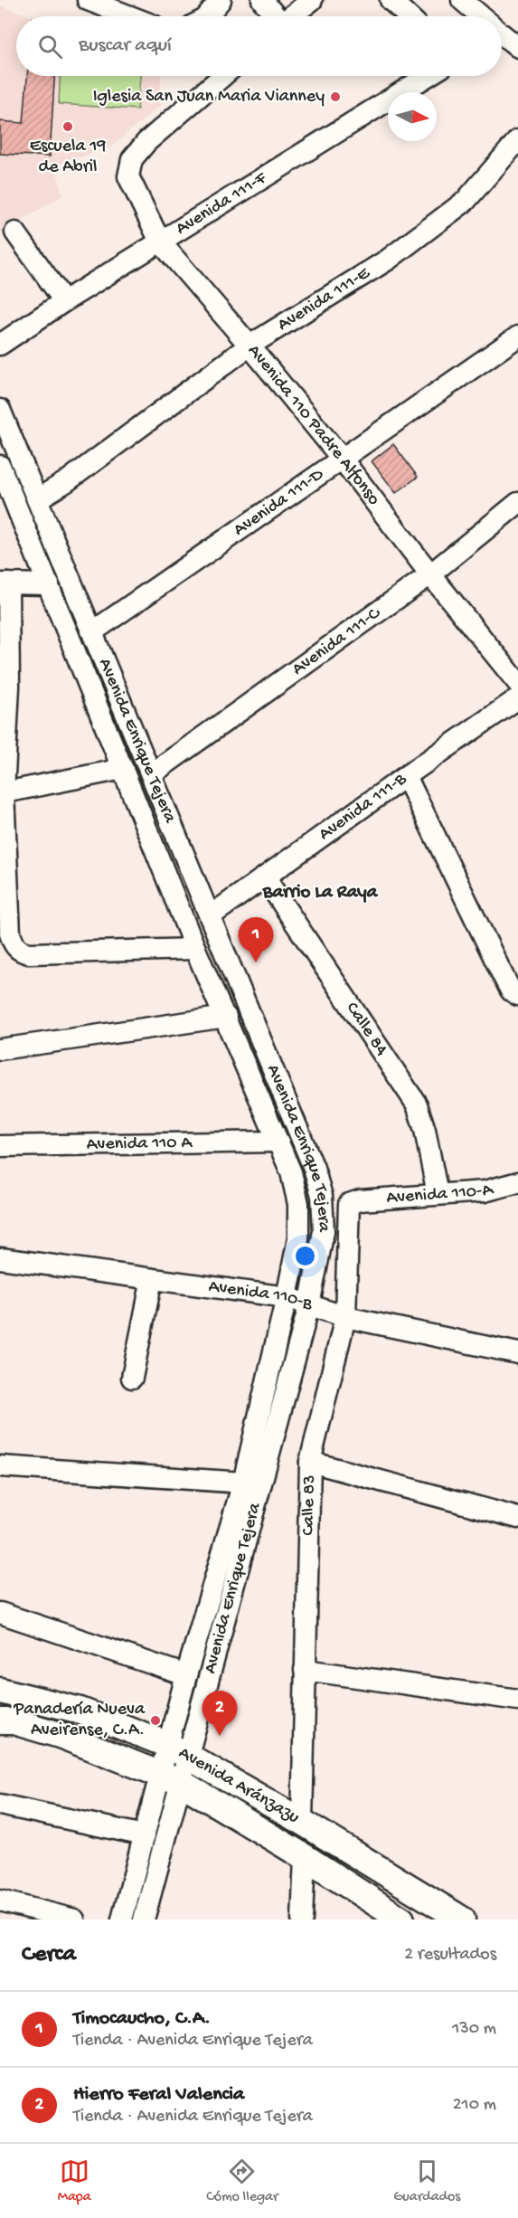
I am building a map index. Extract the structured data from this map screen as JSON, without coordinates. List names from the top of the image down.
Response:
{
  "streets": {
    "main road": ["Avenida Aránzazu"],
    "street": [
      "Avenida 111-F",
      "Avenida 111-E",
      "Avenida 110 Padre Alfonso",
      "Avenida 111-D",
      "Avenida 111-C",
      "Avenida Enrique Tejera",
      "Avenida 111-B",
      "Calle 84",
      "Avenida 110 A",
      "Avenida 110-A",
      "Avenida 110-B",
      "Calle 83"
    ]
  },
  "crossings": [
    ["Avenida 111-F", "Avenida 110 Padre Alfonso"],
    ["Avenida 111-E", "Avenida 110 Padre Alfonso"],
    ["Avenida 111-E", "Avenida Enrique Tejera"],
    ["Avenida 110 Padre Alfonso", "Avenida 111-D"],
    ["Avenida 110 Padre Alfonso", "Avenida 111-C"],
    ["Avenida 111-D", "Avenida Enrique Tejera"],
    ["Avenida 111-C", "Avenida Enrique Tejera"],
    ["Avenida Enrique Tejera", "Avenida 111-B"],
    ["Avenida Enrique Tejera", "Avenida 110 A"],
    ["Avenida Enrique Tejera", "Avenida 110-B"],
    ["Avenida Enrique Tejera", "Avenida Aránzazu"],
    ["Avenida 111-B", "Calle 84"],
    ["Calle 84", "Avenida 110-A"],
    ["Avenida 110-A", "Calle 83"],
    ["Avenida 110-B", "Calle 83"],
    ["Calle 83", "Avenida Aránzazu"]
  ],
  "districts": ["Barrio La Raya"],
  "places": ["Iglesia San Juan Maria Vianney", "Escuela 19 de Abril", "Panadería Nueva Aveirense, C.A."],
  "north": "right",
  "page": {
    "search": "Buscar aquí",
    "pins": ["1", "2"],
    "heading": ["Cerca", "2 resultados"],
    "list": [
      {
        "mark": "1",
        "name": "Timocaucho, C.A.",
        "note": "Tienda · Avenida Enrique Tejera",
        "value": "130 m"
      },
      {
        "mark": "2",
        "name": "Hierro Feral Valencia",
        "note": "Tienda · Avenida Enrique Tejera",
        "value": "210 m"
      }
    ],
    "nav": ["Mapa", "Cómo llegar", "Guardados"]
  }
}
